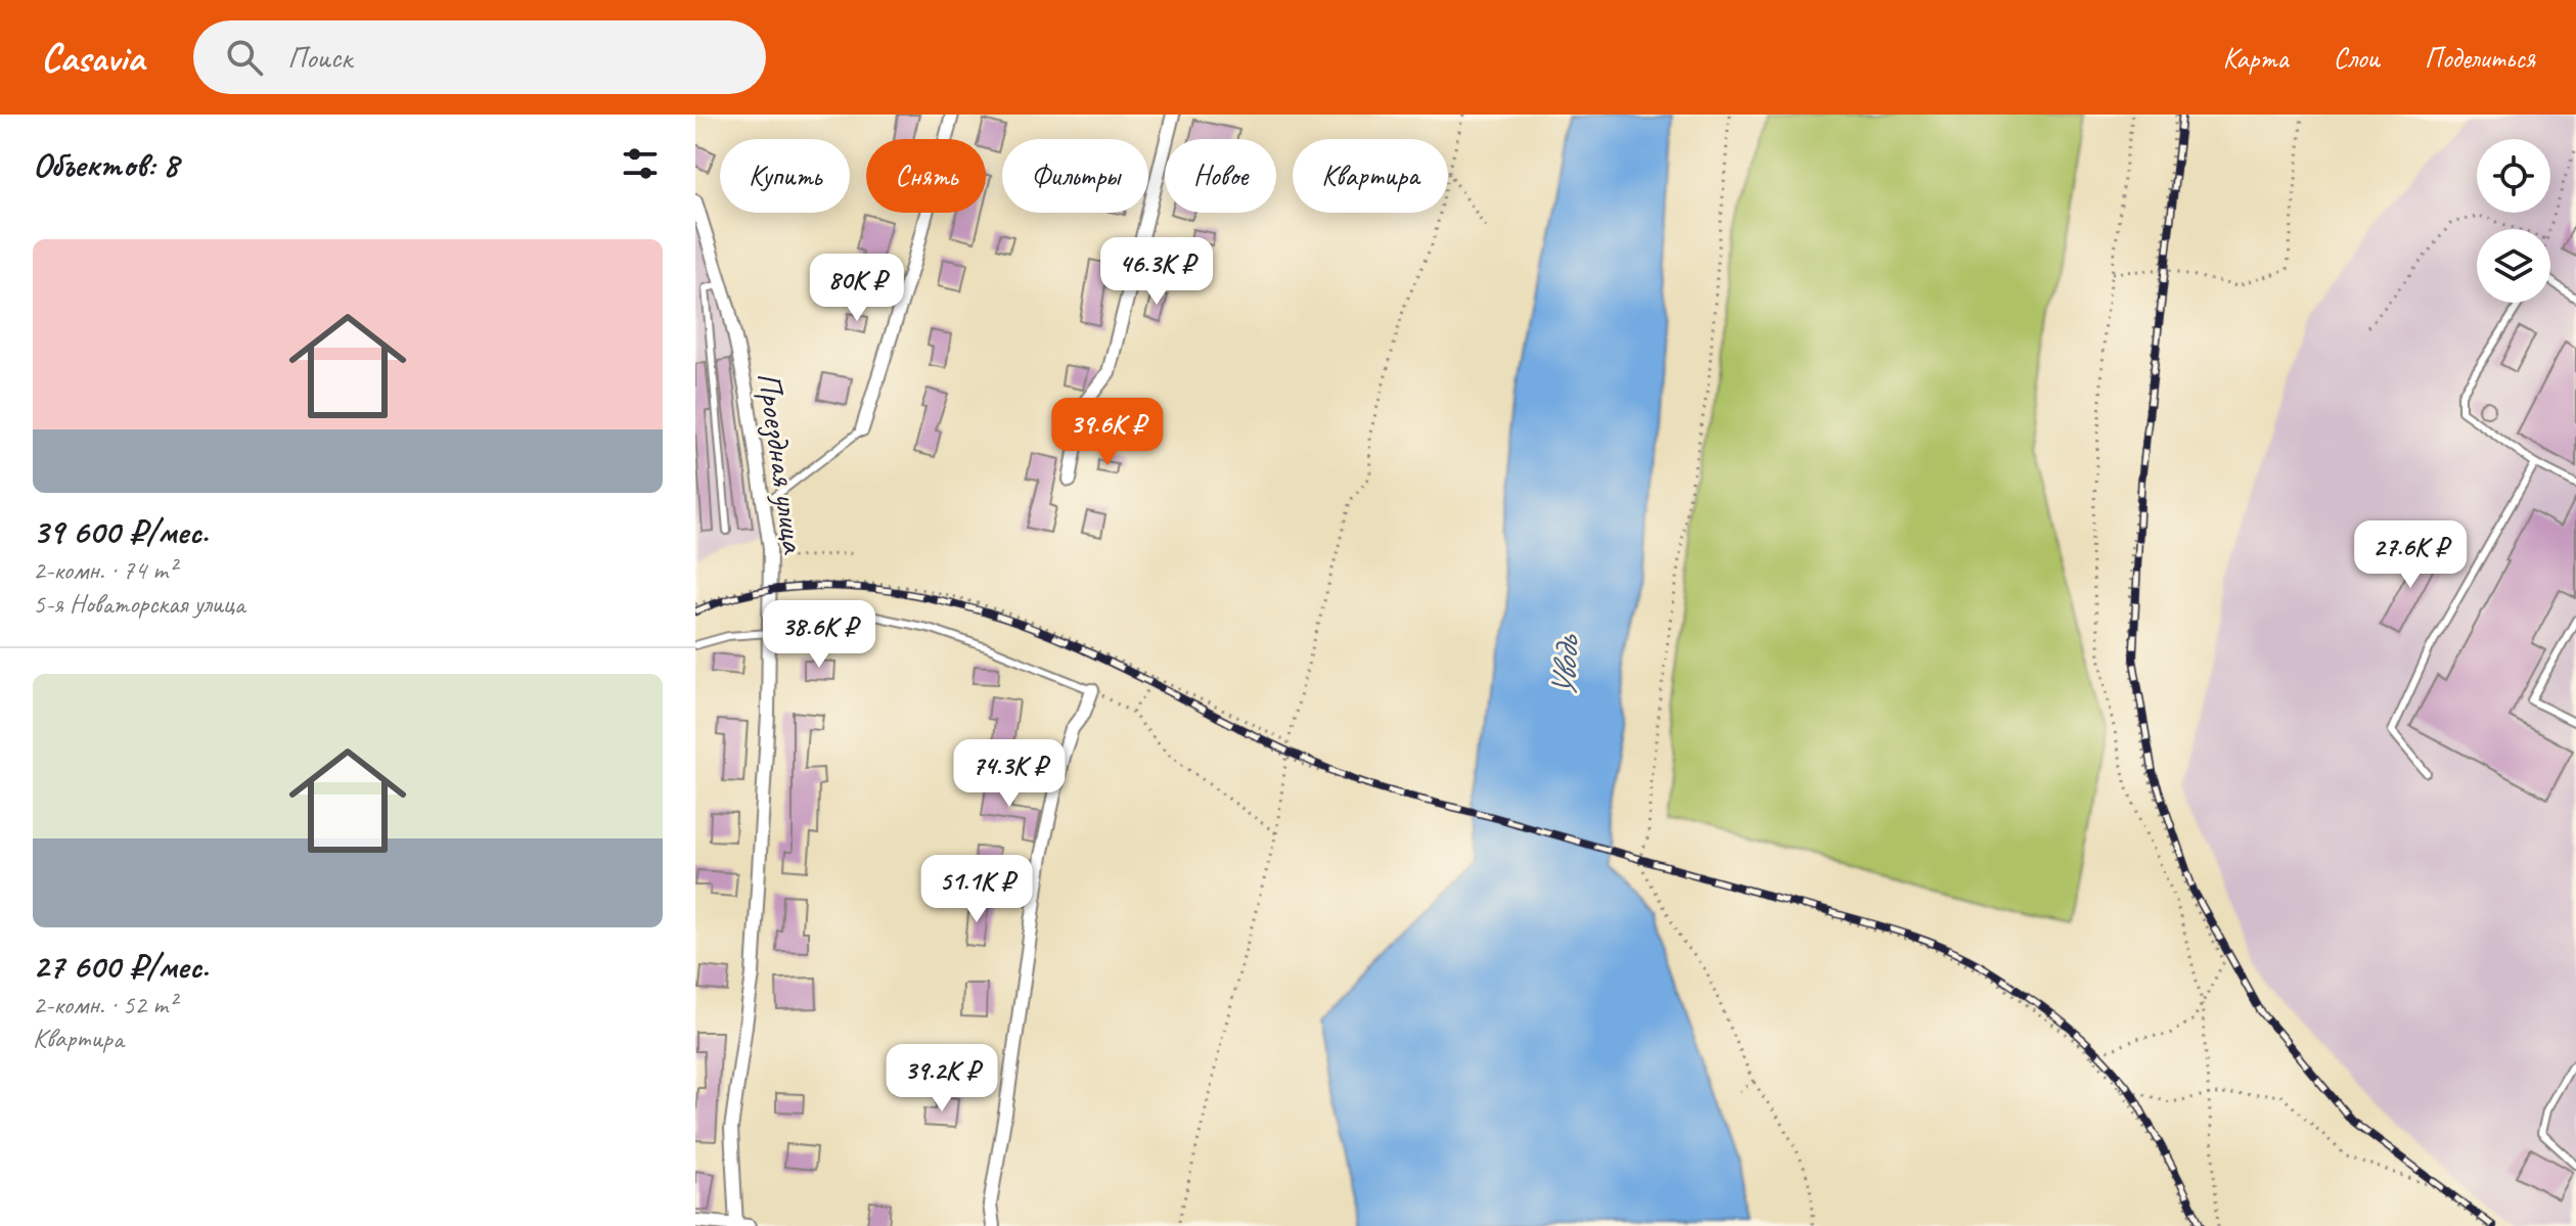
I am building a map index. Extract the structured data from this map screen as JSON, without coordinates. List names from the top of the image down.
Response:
{
  "streets": {
    "street": ["Проездная улица"]
  },
  "water": ["Уводь"],
  "page": {
    "header": "Casavia",
    "search": "Поиск",
    "nav": ["Карта", "Слои", "Поделиться"],
    "heading": "Объектов: 8",
    "chip": [
      "Купить",
      "Снять",
      "Фильтры",
      "Новое",
      "Квартира"
    ],
    "list": [
      {
        "name": "39 600 ₽/мес.",
        "note": "2-комн. · 74 m² · 5-я Новаторская улица"
      },
      {
        "name": "27 600 ₽/мес.",
        "note": "2-комн. · 52 m² · Квартира"
      }
    ],
    "price": [
      "46.3K ₽",
      "80K ₽",
      "39.6K ₽",
      "27.6K ₽",
      "38.6K ₽",
      "74.3K ₽",
      "51.1K ₽",
      "39.2K ₽"
    ]
  }
}
